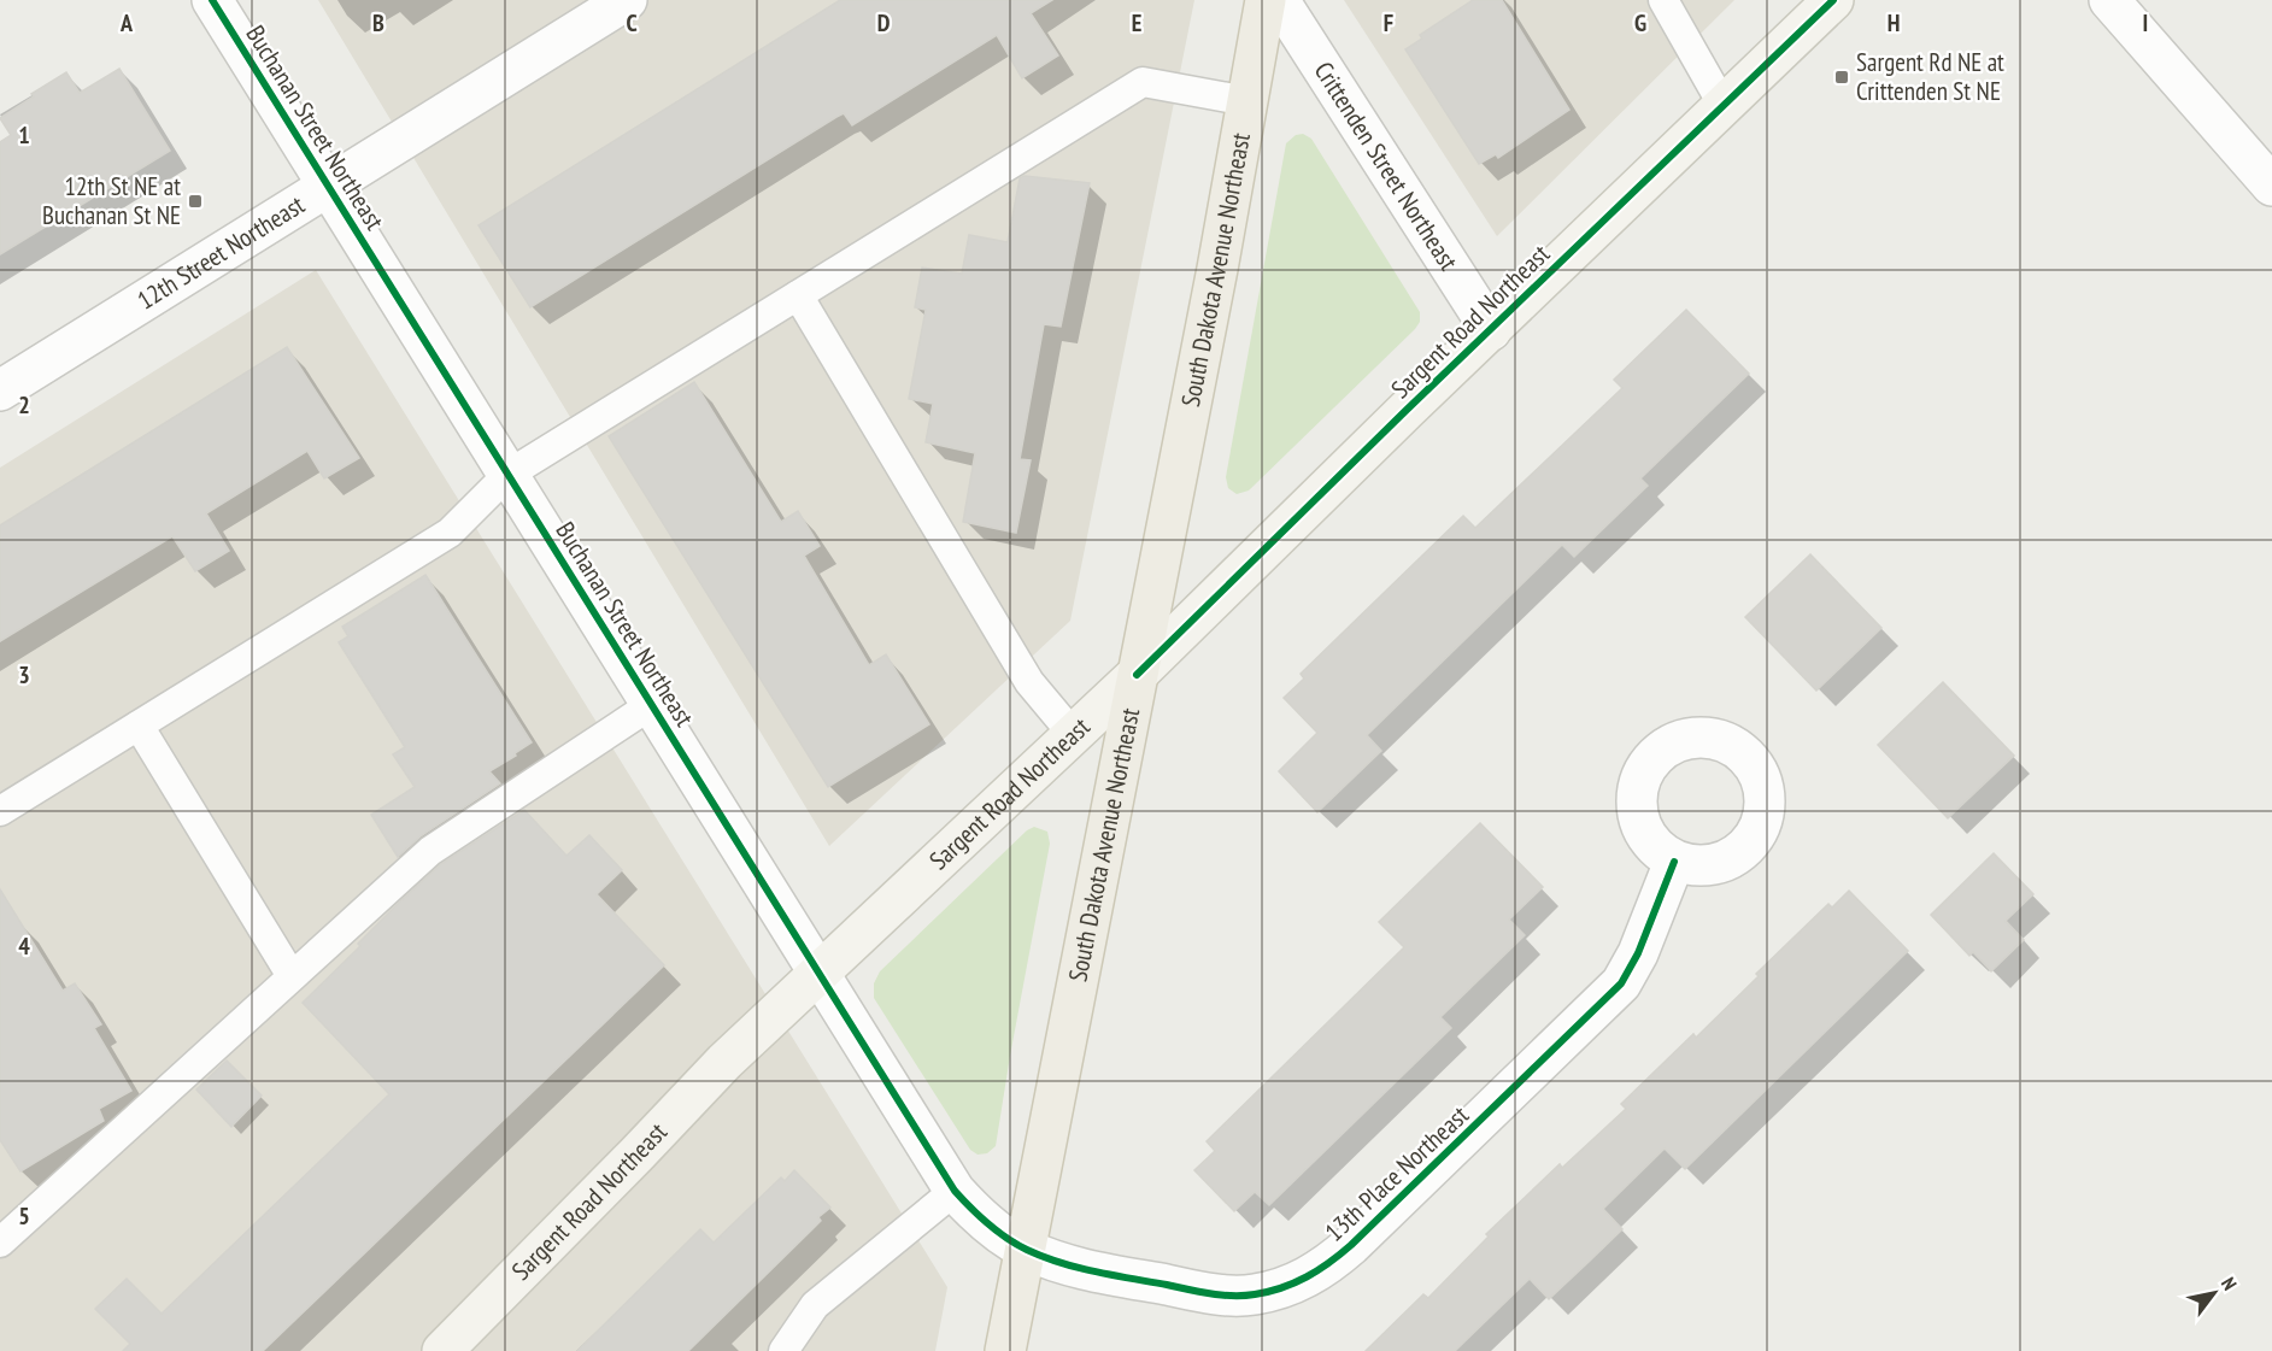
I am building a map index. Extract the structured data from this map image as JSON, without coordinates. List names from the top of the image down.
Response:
{
  "streets": {
    "main road": ["South Dakota Avenue Northeast", "Sargent Road Northeast"],
    "street": [
      "Buchanan Street Northeast",
      "Crittenden Street Northeast",
      "12th Street Northeast",
      "13th Place Northeast"
    ]
  },
  "crossings": [
    ["Buchanan Street Northeast", "12th Street Northeast"],
    ["Buchanan Street Northeast", "South Dakota Avenue Northeast"],
    ["Buchanan Street Northeast", "Sargent Road Northeast"],
    ["Buchanan Street Northeast", "13th Place Northeast"],
    ["Crittenden Street Northeast", "Sargent Road Northeast"],
    ["South Dakota Avenue Northeast", "Sargent Road Northeast"],
    ["South Dakota Avenue Northeast", "13th Place Northeast"]
  ],
  "places": {
    "transit": ["Sargent Rd NE at Crittenden St NE", "12th St NE at Buchanan St NE"]
  },
  "north": "top right",
  "grid": {
    "columns": [
      "A",
      "B",
      "C",
      "D",
      "E",
      "F",
      "G",
      "H",
      "I"
    ],
    "rows": [
      "1",
      "2",
      "3",
      "4",
      "5"
    ]
  }
}
